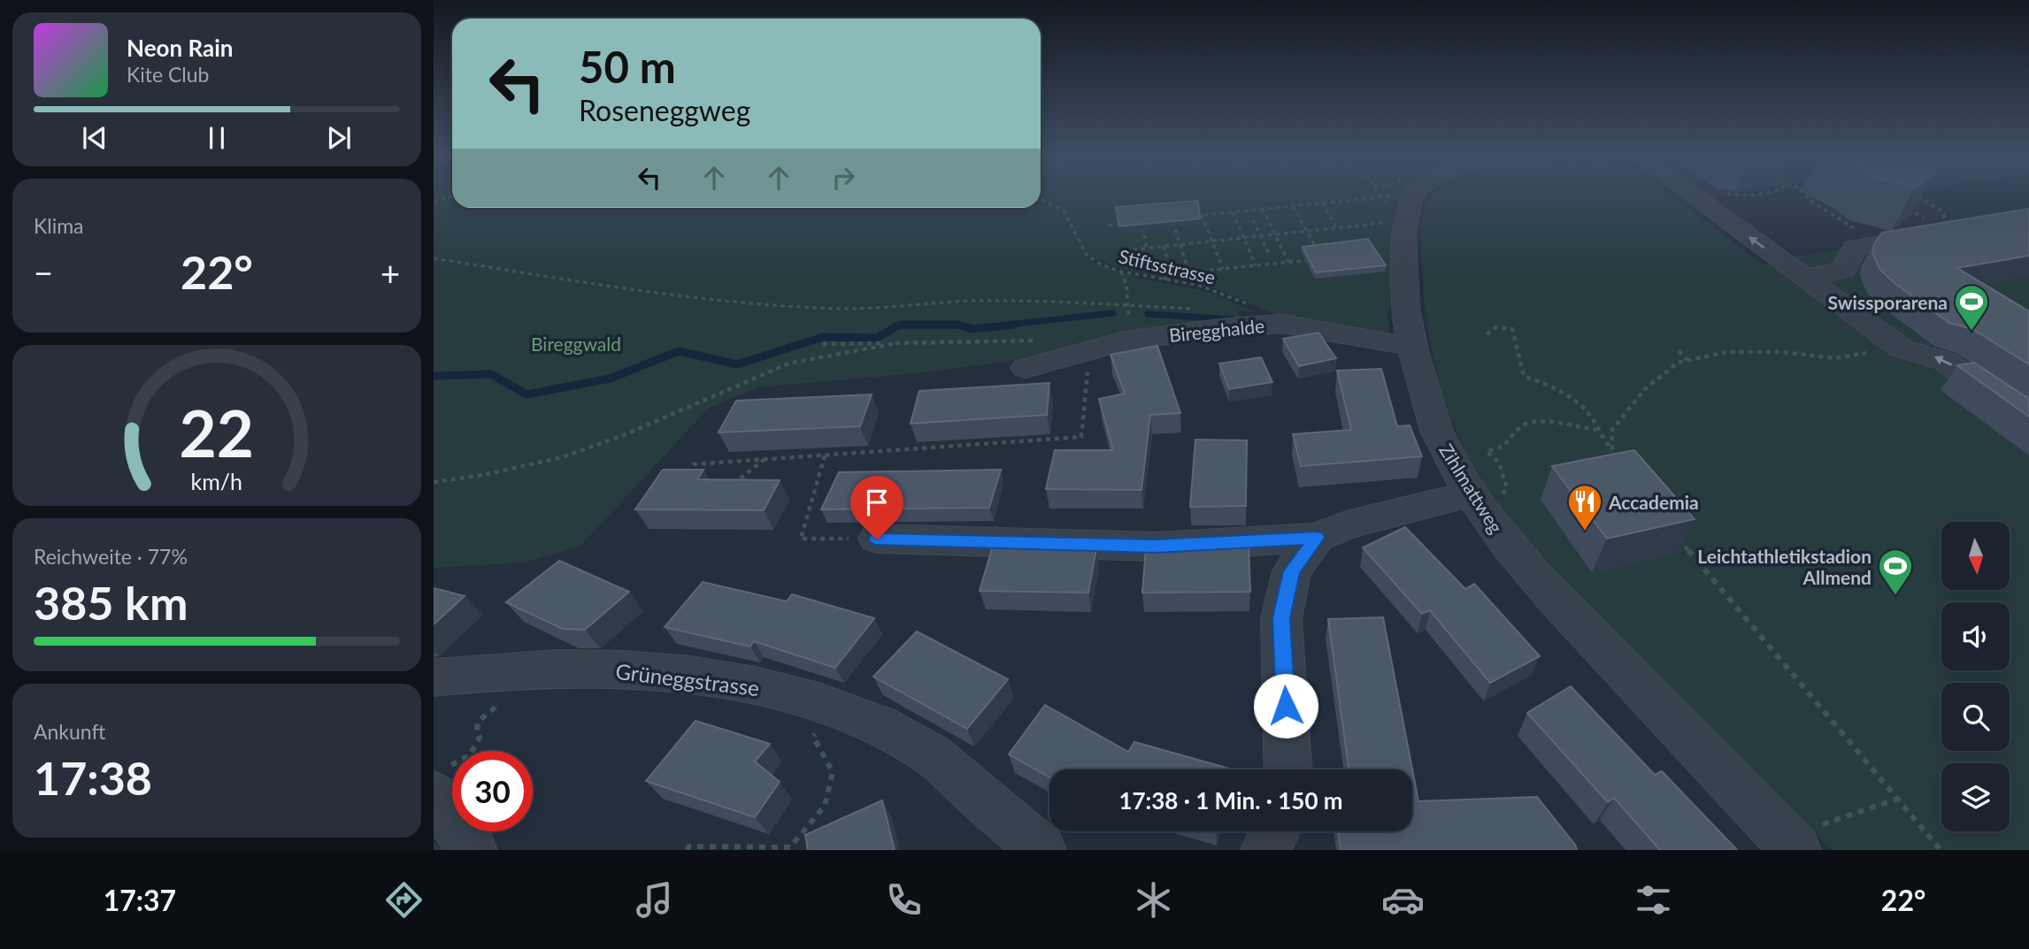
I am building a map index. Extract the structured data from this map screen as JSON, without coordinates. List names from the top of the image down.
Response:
{
  "streets": {
    "street": ["Biregghalde", "Zihlmattweg", "Grüneggstrasse"],
    "path": ["Stiftsstrasse"]
  },
  "crossings": [
    ["Stiftsstrasse", "Biregghalde"],
    ["Biregghalde", "Zihlmattweg"]
  ],
  "parks": ["Bireggwald"],
  "places": {
    "sports": ["Swissporarena", "Leichtathletikstadion Allmend"],
    "restaurant": ["Accademia"]
  },
  "north": "bottom",
  "page": {
    "turn": ["50 m", "Roseneggweg"],
    "song": ["Neon Rain", "Kite Club"],
    "tile": [
      "Klima",
      ["Reichweite · 77%", "385 km"],
      ["Ankunft", "17:38"]
    ],
    "heat": ["−", "22°", "+"],
    "limit": "30",
    "trip": "17:38 · 1 Min. · 150 m",
    "tabs": ["17:37", "22°"],
    "gauge": ["22", "km/h"]
  }
}
